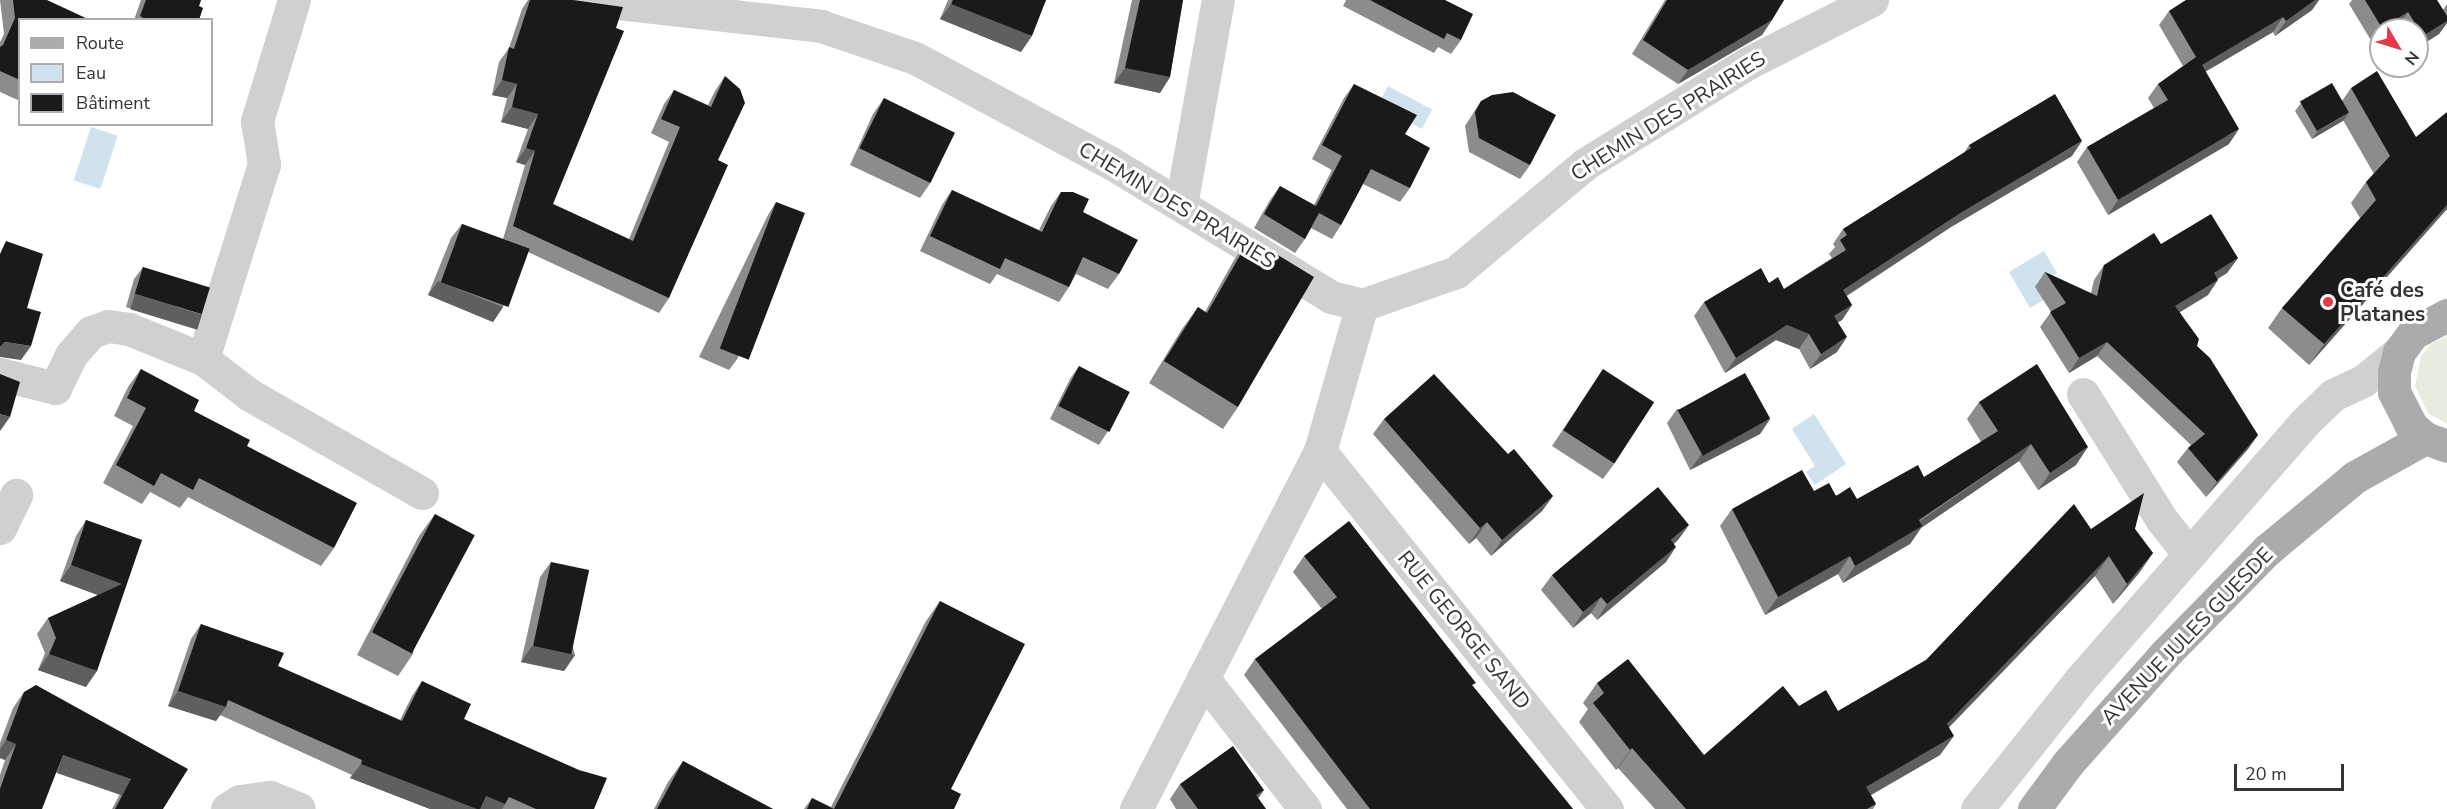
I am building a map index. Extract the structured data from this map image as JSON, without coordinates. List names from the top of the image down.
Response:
{
  "streets": {
    "main road": ["AVENUE JULES GUESDE"],
    "street": ["CHEMIN DES PRAIRIES", "RUE GEORGE SAND"]
  },
  "places": ["Café des Platanes"],
  "legend": ["Route", "Eau", "Bâtiment"],
  "scale_bar": "20 m",
  "north": "bottom right"
}
